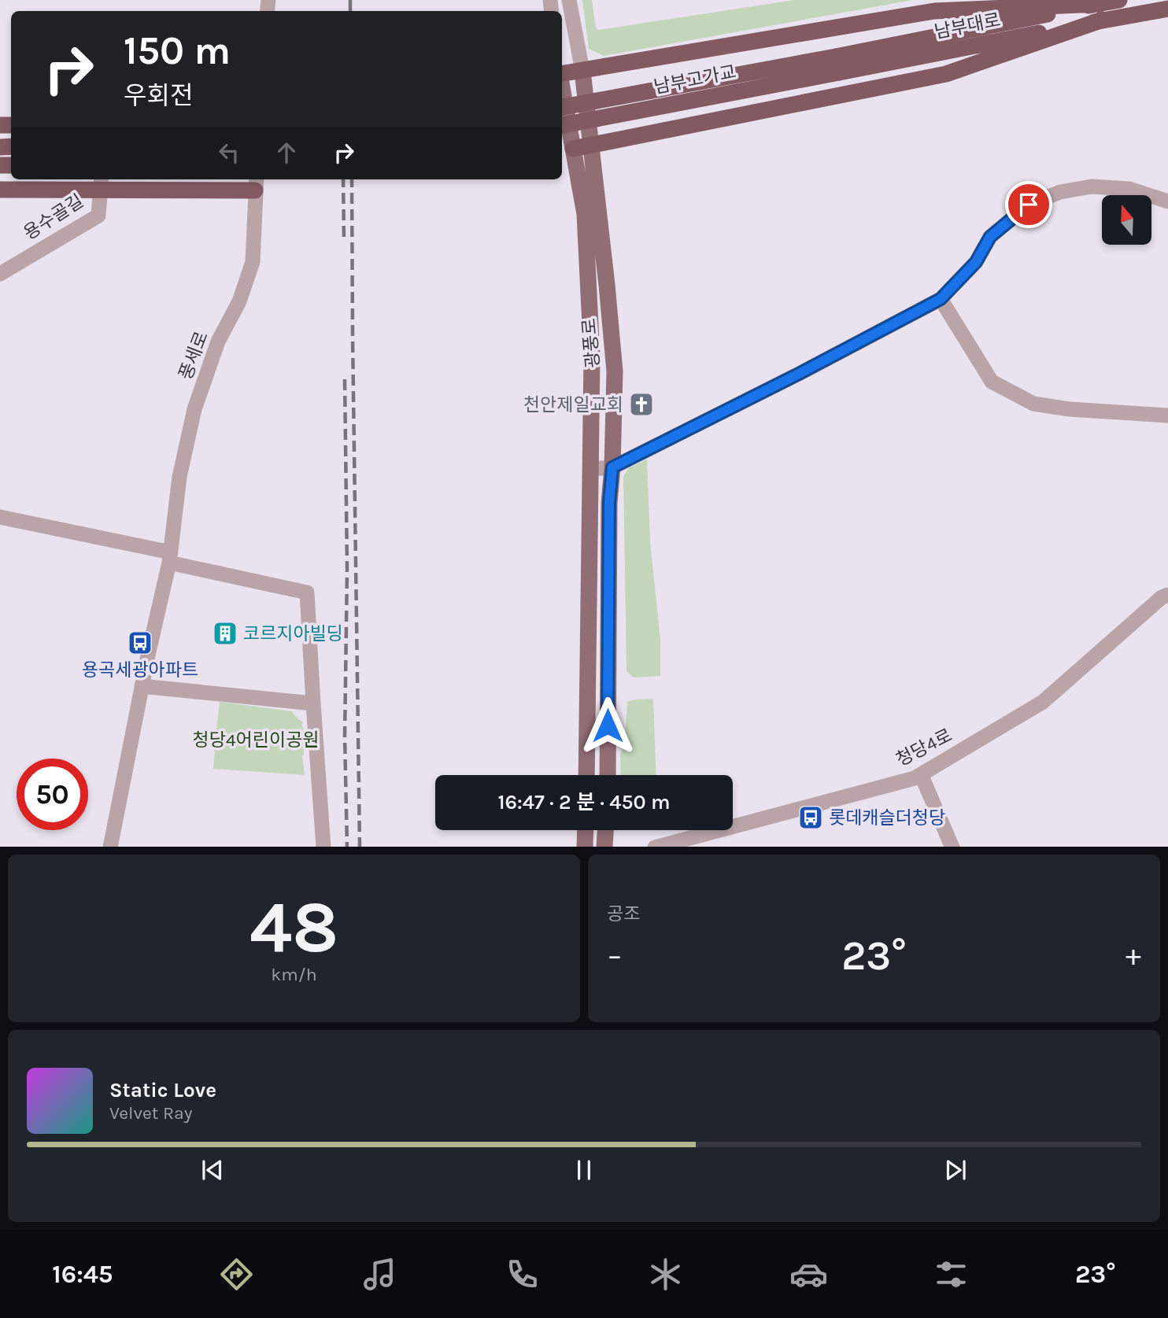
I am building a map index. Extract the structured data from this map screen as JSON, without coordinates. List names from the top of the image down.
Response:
{
  "streets": {
    "highway": ["남부대로", "남부고가교"],
    "main road": ["광풍로"],
    "street": ["용수골길", "풍세로", "청당4로"]
  },
  "crossings": [
    ["남부대로", "남부고가교"]
  ],
  "parks": ["청당4어린이공원"],
  "places": {
    "church": ["천안제일교회"],
    "building": ["코르지아빌딩"],
    "bus stop": ["용곡세광아파트", "롯데캐슬더청당"]
  },
  "north": "top",
  "page": {
    "turn": ["150 m", "우회전"],
    "limit": "50",
    "trip": "16:47 · 2 분 · 450 m",
    "tile": [
      ["48", "km/h"],
      "공조"
    ],
    "heat": ["−", "23°", "+"],
    "song": ["Static Love", "Velvet Ray"],
    "tabs": ["16:45", "23°"]
  }
}
